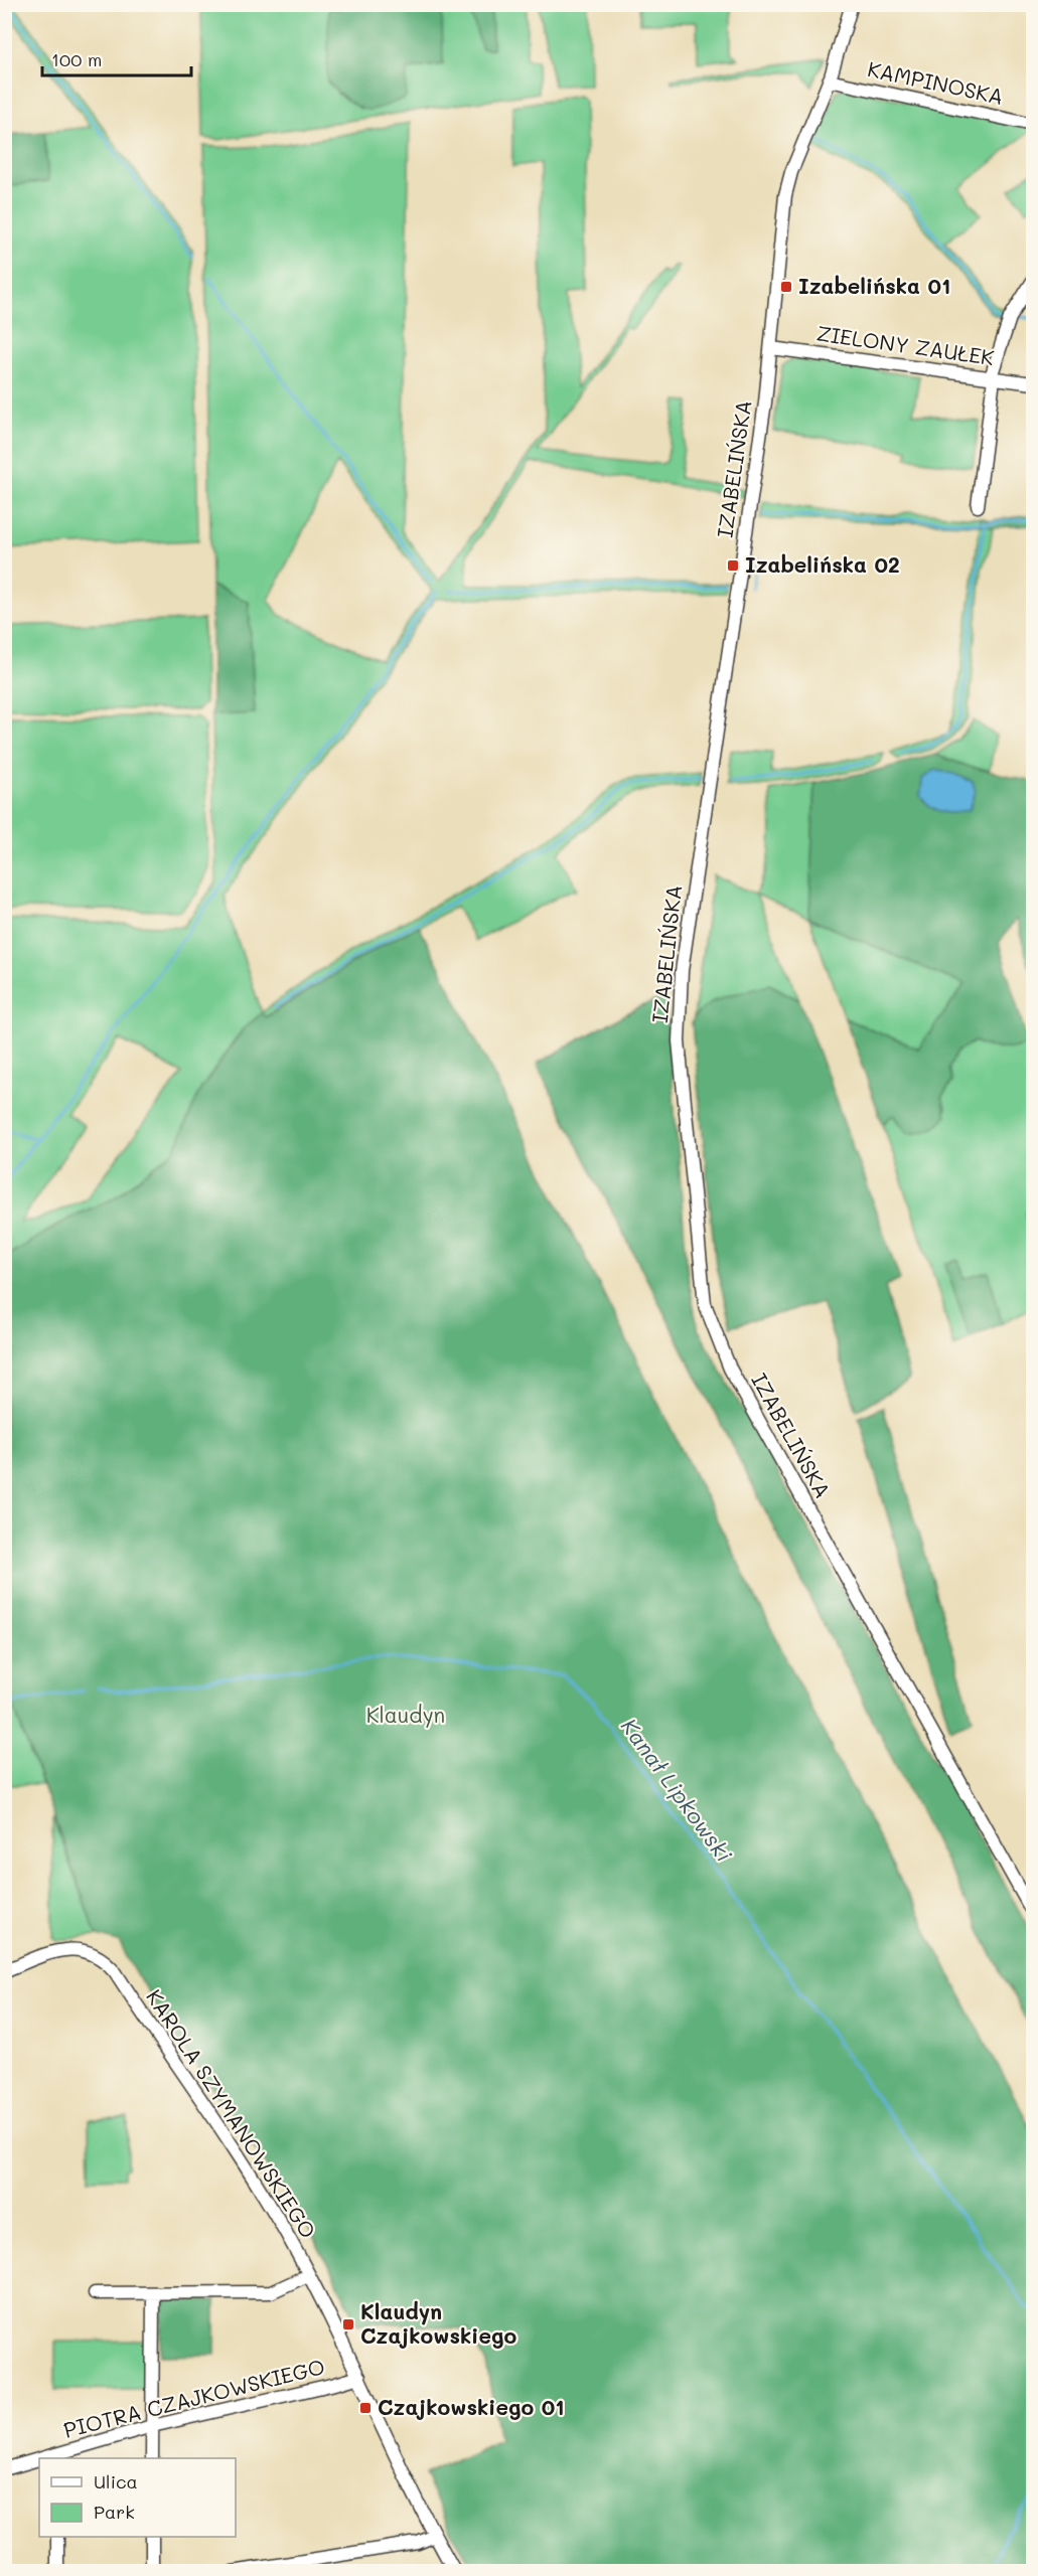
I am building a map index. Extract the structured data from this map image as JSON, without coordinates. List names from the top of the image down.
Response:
{
  "streets": {
    "street": [
      "KAMPINOSKA",
      "ZIELONY ZAUŁEK",
      "IZABELIŃSKA",
      "KAROLA SZYMANOWSKIEGO",
      "PIOTRA CZAJKOWSKIEGO"
    ]
  },
  "crossings": [
    ["KAMPINOSKA", "IZABELIŃSKA"],
    ["ZIELONY ZAUŁEK", "IZABELIŃSKA"],
    ["KAROLA SZYMANOWSKIEGO", "PIOTRA CZAJKOWSKIEGO"]
  ],
  "water": ["Kanał Lipkowski"],
  "parks": ["Klaudyn"],
  "places": {
    "transit": [
      "Izabelińska 01",
      "Izabelińska 02",
      "Klaudyn Czajkowskiego",
      "Czajkowskiego 01"
    ]
  },
  "legend": ["Ulica", "Park"],
  "scale_bar": "100 m"
}
